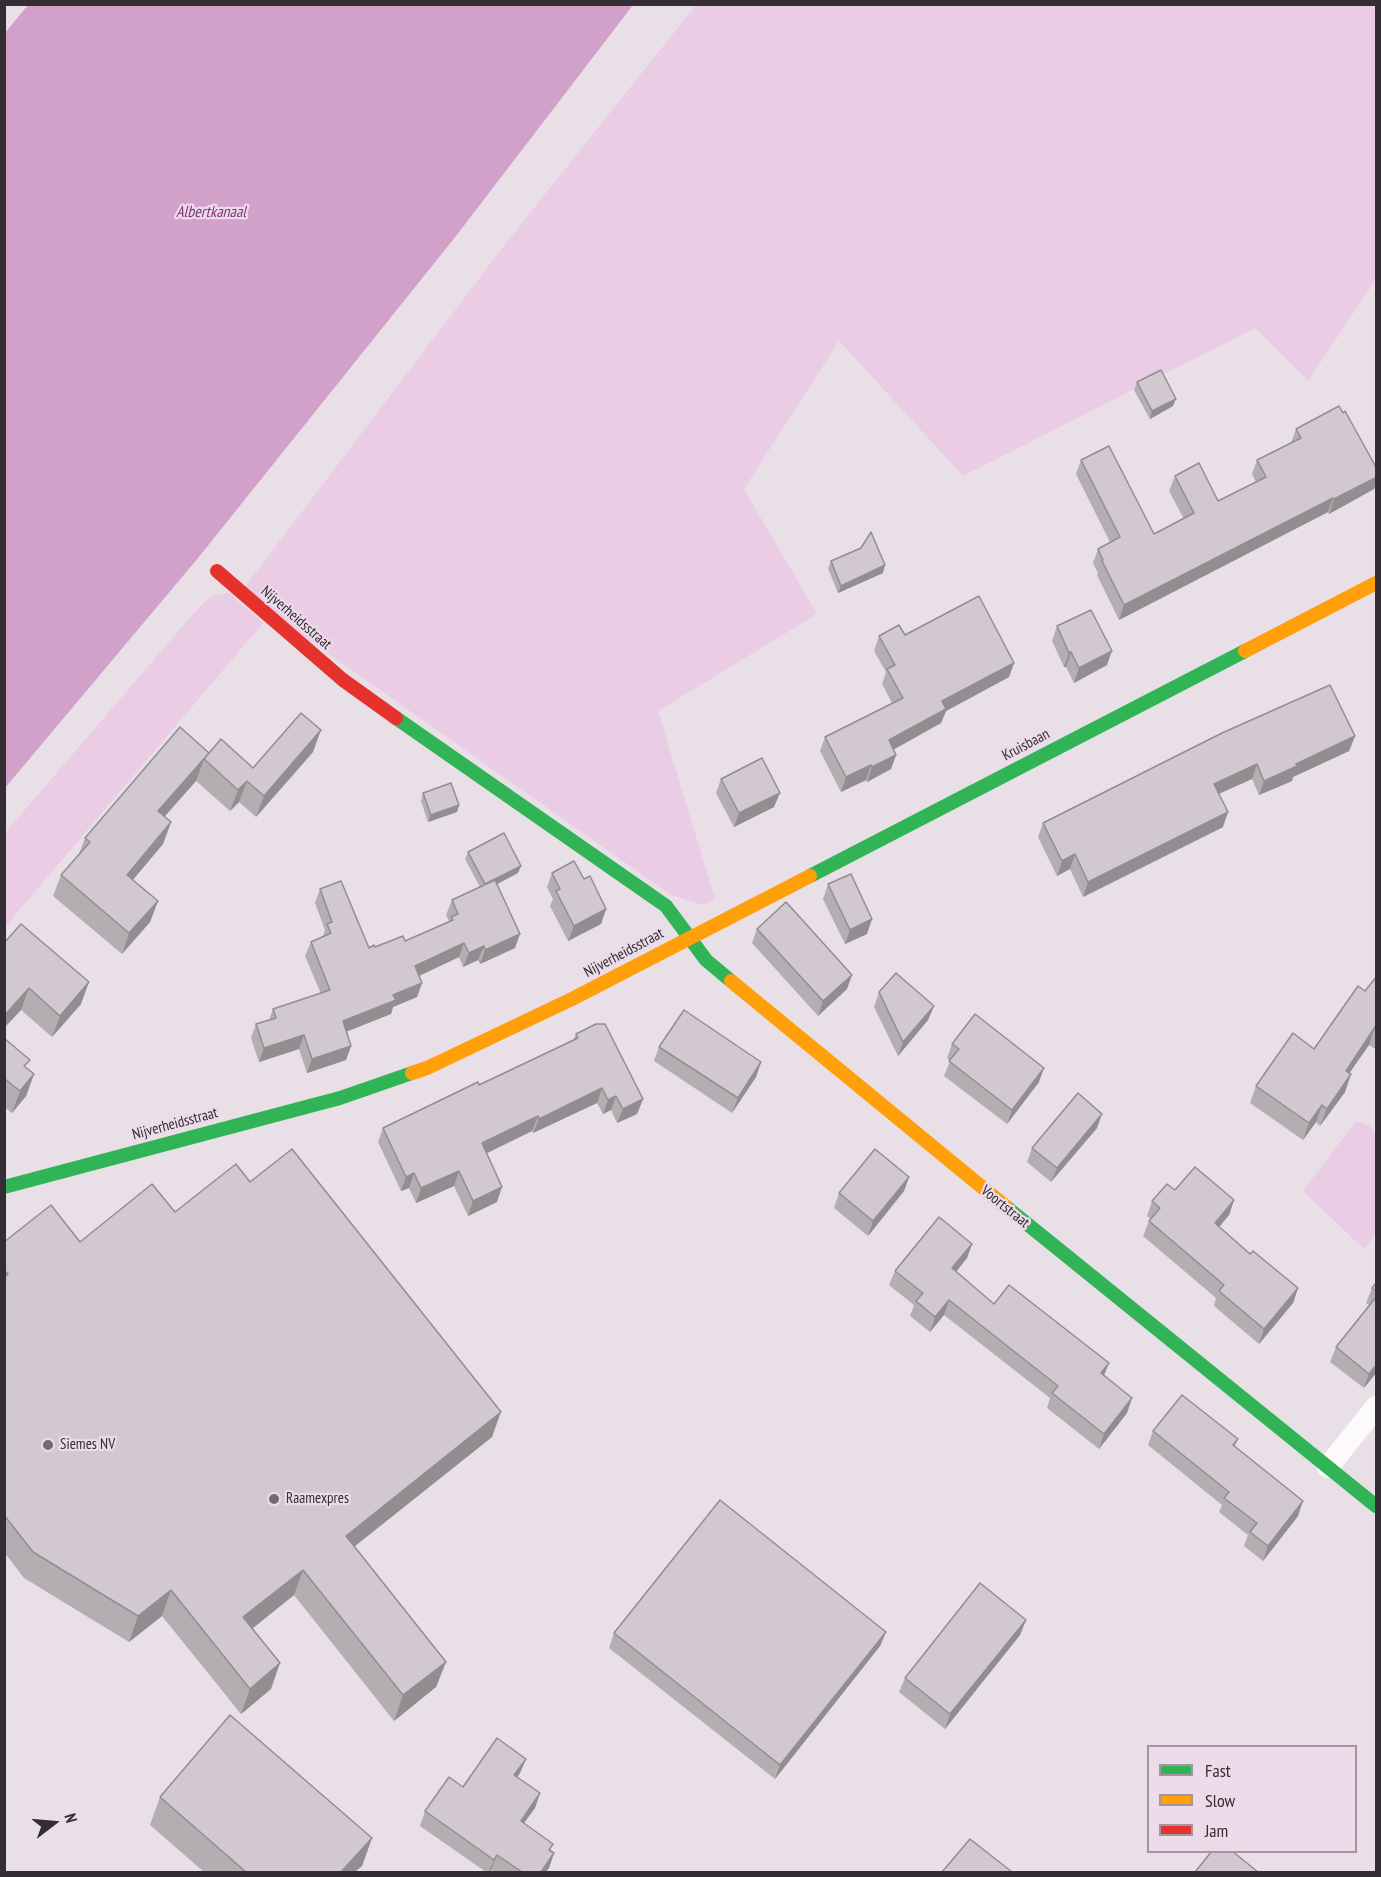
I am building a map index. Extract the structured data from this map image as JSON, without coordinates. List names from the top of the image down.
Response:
{
  "streets": {
    "street": ["Nijverheidsstraat", "Kruisbaan", "Voortstraat"]
  },
  "crossings": [
    ["Nijverheidsstraat", "Kruisbaan"],
    ["Nijverheidsstraat", "Voortstraat"],
    ["Kruisbaan", "Voortstraat"]
  ],
  "water": ["Albertkanaal"],
  "places": ["Siemes NV", "Raamexpres"],
  "legend": ["Fast", "Slow", "Jam"],
  "north": "right"
}
